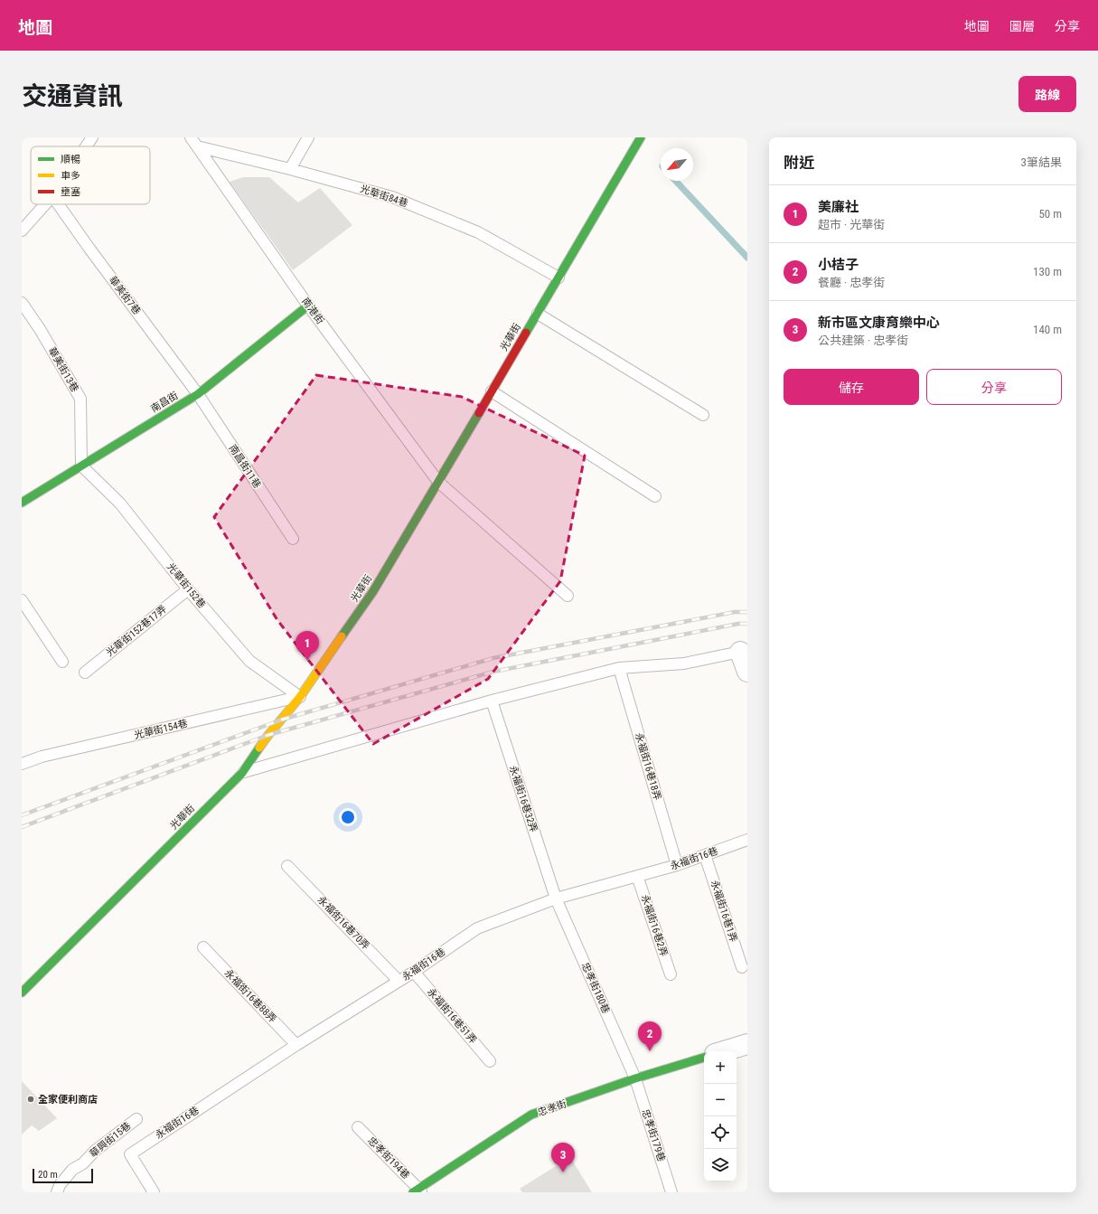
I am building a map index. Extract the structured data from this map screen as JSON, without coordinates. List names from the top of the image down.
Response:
{
  "streets": {
    "street": ["光華街", "南昌街", "忠孝街"],
    "lane": [
      "光華街84巷",
      "華美街7巷",
      "南港街",
      "華美街13巷",
      "南昌街11巷",
      "光華街152巷",
      "光華街152巷17弄",
      "光華街154巷",
      "永福街16巷18弄",
      "永福街16巷32弄",
      "永福街16巷",
      "永福街16巷1弄",
      "永福街16巷70弄",
      "永福街16巷2弄",
      "忠孝街180巷",
      "永福街16巷88弄",
      "永福街16巷51弄",
      "忠孝街179巷",
      "華興街15巷",
      "忠孝街194巷"
    ]
  },
  "crossings": [
    ["光華街84巷", "南港街"],
    ["光華街84巷", "光華街"],
    ["華美街7巷", "南昌街"],
    ["華美街7巷", "南昌街11巷"],
    ["南港街", "光華街"],
    ["南港街", "南昌街"],
    ["光華街", "光華街152巷"],
    ["光華街", "光華街154巷"],
    ["華美街13巷", "南昌街"],
    ["華美街13巷", "光華街152巷"],
    ["南昌街", "南昌街11巷"],
    ["南昌街", "光華街152巷"],
    ["光華街152巷", "光華街152巷17弄"],
    ["光華街152巷", "光華街154巷"],
    ["永福街16巷18弄", "永福街16巷"],
    ["永福街16巷32弄", "永福街16巷"],
    ["永福街16巷32弄", "忠孝街180巷"],
    ["永福街16巷", "永福街16巷1弄"],
    ["永福街16巷", "永福街16巷70弄"],
    ["永福街16巷", "永福街16巷2弄"],
    ["永福街16巷", "忠孝街180巷"],
    ["永福街16巷", "永福街16巷88弄"],
    ["永福街16巷", "永福街16巷51弄"],
    ["忠孝街180巷", "忠孝街"],
    ["忠孝街180巷", "忠孝街179巷"],
    ["忠孝街", "忠孝街179巷"],
    ["忠孝街", "忠孝街194巷"]
  ],
  "places": ["全家便利商店"],
  "legend": ["順暢", "車多", "壅塞"],
  "scale_bar": "20 m",
  "north": "bottom left",
  "page": {
    "header": "地圖",
    "nav": ["地圖", "圖層", "分享"],
    "title": "交通資訊",
    "buttons": [
      "路線",
      ["儲存", "分享"]
    ],
    "heading": ["附近", "3筆結果"],
    "list": [
      {
        "mark": "1",
        "name": "美廉社",
        "note": "超市 · 光華街",
        "value": "50 m"
      },
      {
        "mark": "2",
        "name": "小桔子",
        "note": "餐廳 · 忠孝街",
        "value": "130 m"
      },
      {
        "mark": "3",
        "name": "新市區文康育樂中心",
        "note": "公共建築 · 忠孝街",
        "value": "140 m"
      }
    ],
    "pins": ["1", "2", "3"],
    "map_buttons": ["+", "−"],
    "scale": "20 m"
  }
}
